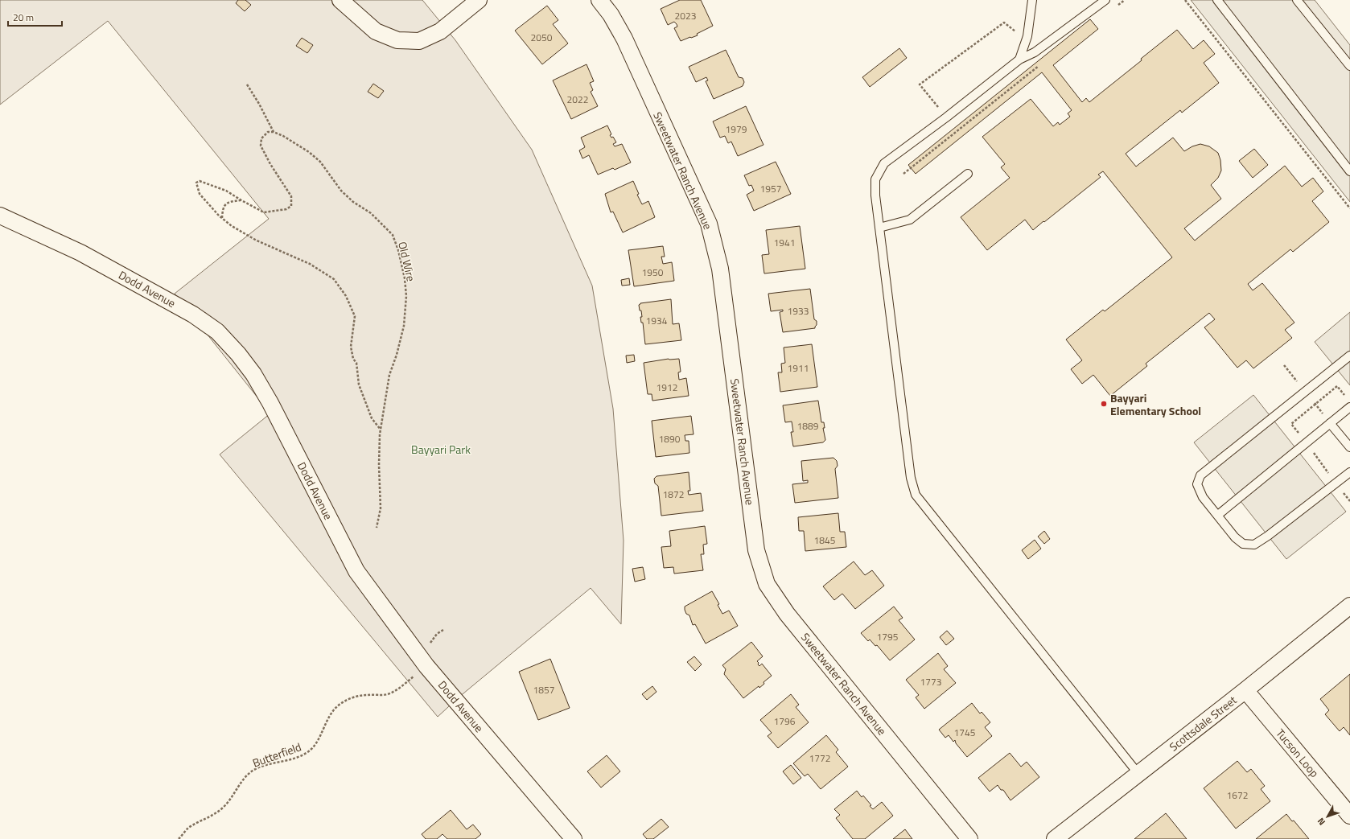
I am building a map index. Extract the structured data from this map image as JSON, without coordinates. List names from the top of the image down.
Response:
{
  "streets": {
    "street": [
      "Sweetwater Ranch Avenue",
      "Dodd Avenue",
      "Scottsdale Street",
      "Tucson Loop"
    ],
    "path": ["Old Wire", "Butterfield"]
  },
  "crossings": [
    ["Scottsdale Street", "Tucson Loop"]
  ],
  "parks": ["Bayyari Park"],
  "places": ["Bayyari Elementary School"],
  "house_numbers": [
    "2023",
    "2050",
    "2022",
    "1979",
    "1957",
    "1941",
    "1950",
    "1933",
    "1934",
    "1911",
    "1912",
    "1889",
    "1890",
    "1872",
    "1845",
    "1795",
    "1773",
    "1857",
    "1796",
    "1745",
    "1772",
    "1672"
  ],
  "scale_bar": "20 m",
  "north": "bottom left"
}
